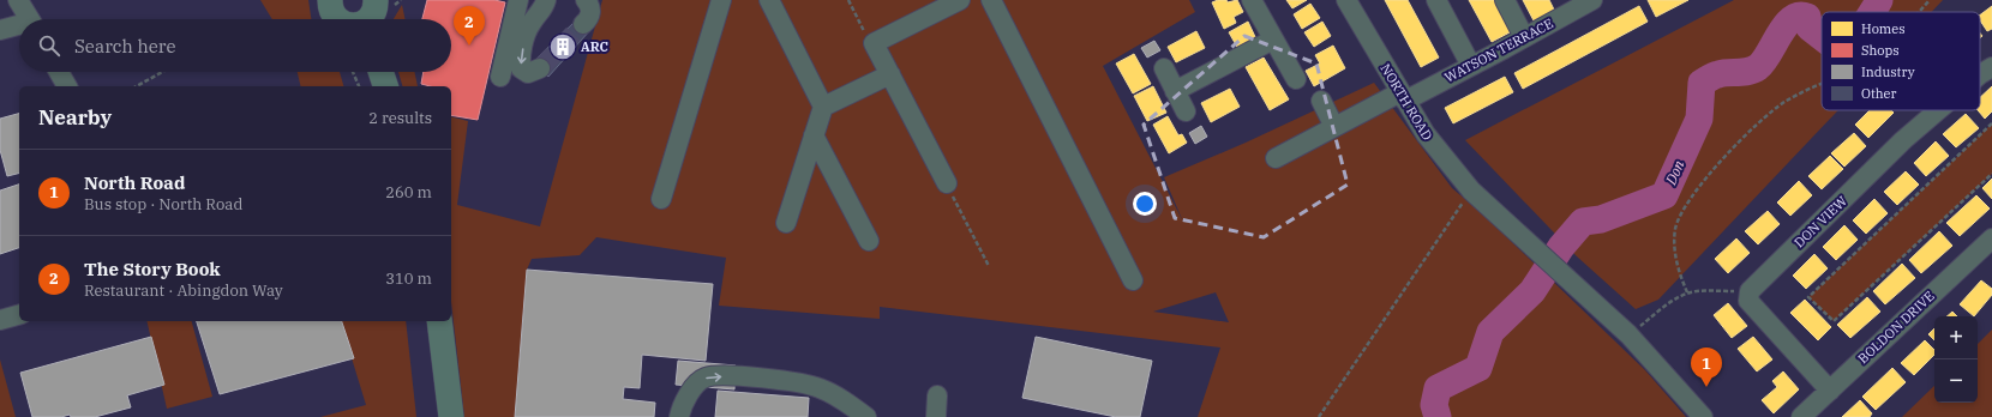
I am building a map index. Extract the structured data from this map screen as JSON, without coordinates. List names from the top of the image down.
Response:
{
  "streets": {
    "street": [
      "WATSON TERRACE",
      "NORTH ROAD",
      "DON VIEW",
      "BOLDON DRIVE"
    ]
  },
  "crossings": [
    ["WATSON TERRACE", "NORTH ROAD"]
  ],
  "water": ["Don"],
  "places": {
    "building": ["ARC"]
  },
  "legend": [
    "Homes",
    "Shops",
    "Industry",
    "Other"
  ],
  "page": {
    "pins": ["2", "1"],
    "search": "Search here",
    "heading": ["Nearby", "2 results"],
    "list": [
      {
        "mark": "1",
        "name": "North Road",
        "note": "Bus stop · North Road",
        "value": "260 m"
      },
      {
        "mark": "2",
        "name": "The Story Book",
        "note": "Restaurant · Abingdon Way",
        "value": "310 m"
      }
    ],
    "map_buttons": ["+", "−"]
  }
}
